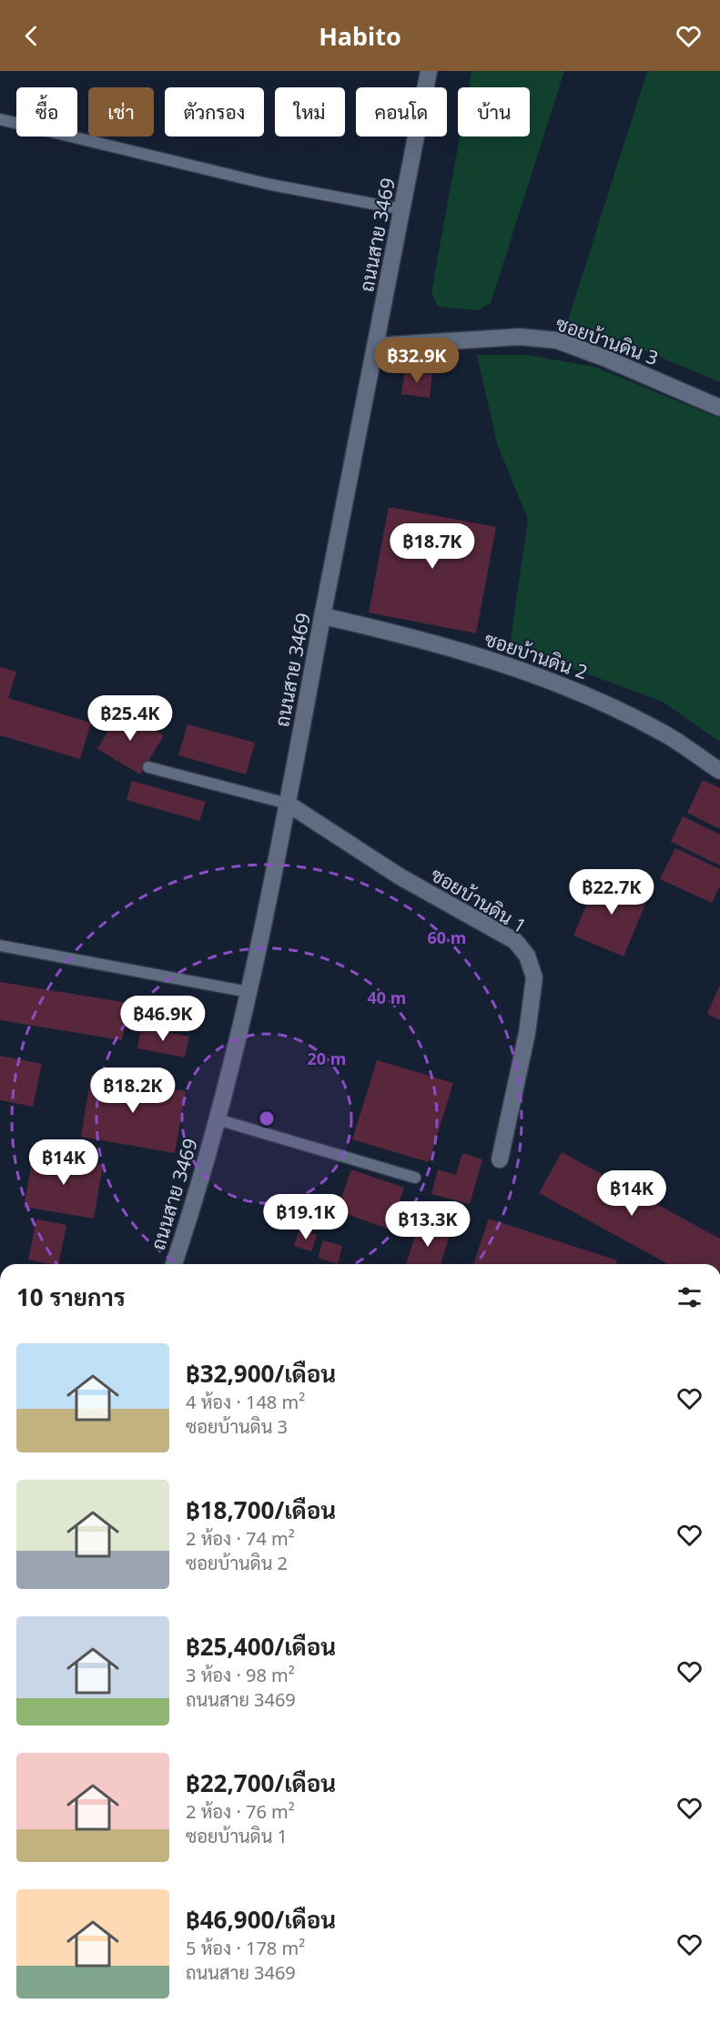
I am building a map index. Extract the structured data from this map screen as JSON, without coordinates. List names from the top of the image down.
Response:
{
  "streets": {
    "street": [
      "ถนนสาย 3469",
      "ซอยบ้านดิน 3",
      "ซอยบ้านดิน 2",
      "ซอยบ้านดิน 1"
    ]
  },
  "crossings": [
    ["ถนนสาย 3469", "ซอยบ้านดิน 3"],
    ["ถนนสาย 3469", "ซอยบ้านดิน 2"],
    ["ถนนสาย 3469", "ซอยบ้านดิน 1"]
  ],
  "page": {
    "header": "Habito",
    "chip": [
      "ซื้อ",
      "เช่า",
      "ตัวกรอง",
      "ใหม่",
      "คอนโด",
      "บ้าน"
    ],
    "price": [
      "฿32.9K",
      "฿18.7K",
      "฿25.4K",
      "฿22.7K",
      "฿46.9K",
      "฿18.2K",
      "฿14K",
      "฿14K",
      "฿19.1K",
      "฿13.3K"
    ],
    "heading": "10 รายการ",
    "list": [
      {
        "name": "฿32,900/เดือน",
        "note": "4 ห้อง · 148 m² · ซอยบ้านดิน 3"
      },
      {
        "name": "฿18,700/เดือน",
        "note": "2 ห้อง · 74 m² · ซอยบ้านดิน 2"
      },
      {
        "name": "฿25,400/เดือน",
        "note": "3 ห้อง · 98 m² · ถนนสาย 3469"
      },
      {
        "name": "฿22,700/เดือน",
        "note": "2 ห้อง · 76 m² · ซอยบ้านดิน 1"
      },
      {
        "name": "฿46,900/เดือน",
        "note": "5 ห้อง · 178 m² · ถนนสาย 3469"
      }
    ]
  },
  "rings": ["60 m", "40 m", "20 m"]
}
